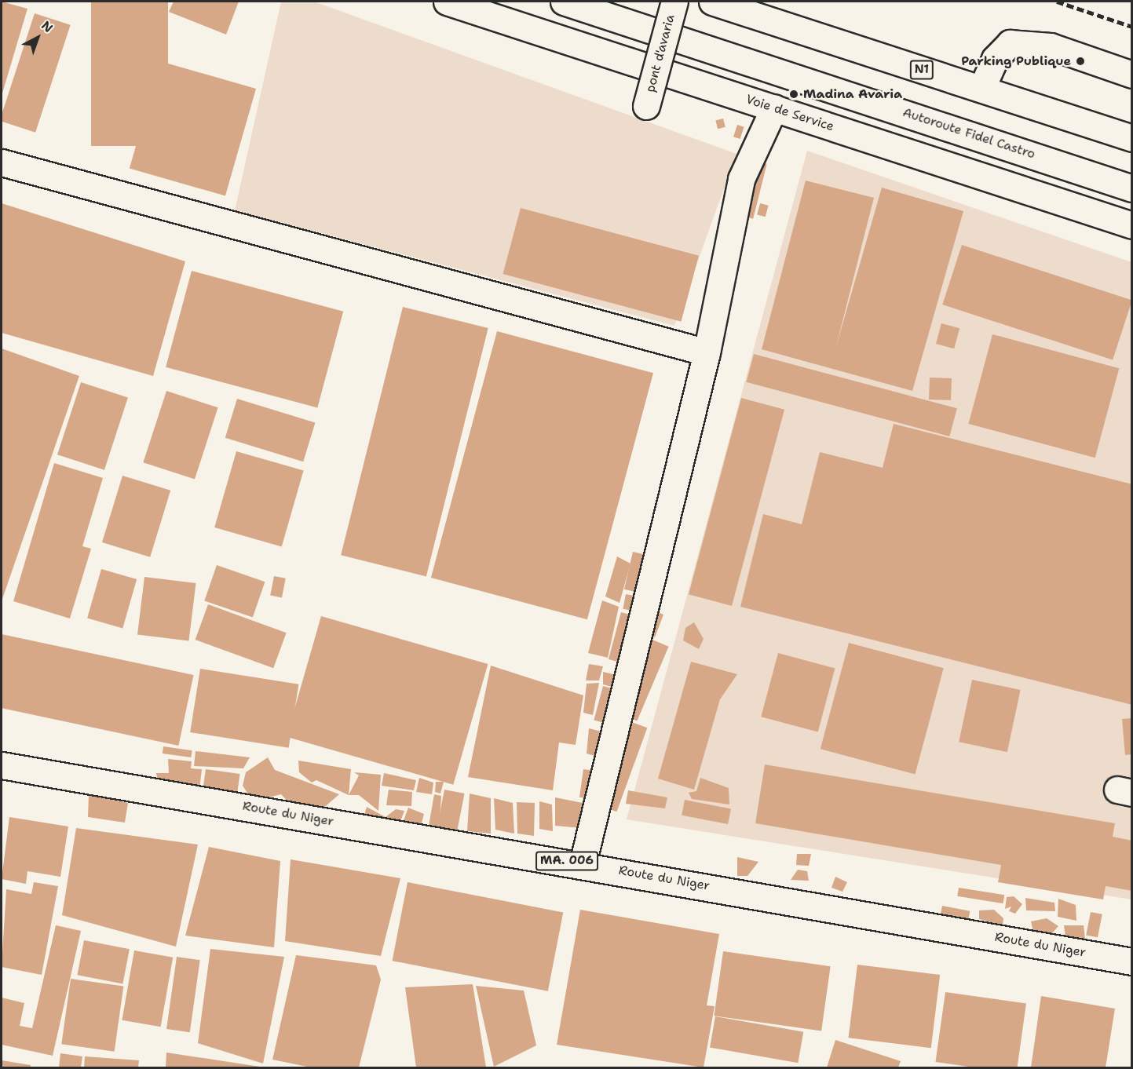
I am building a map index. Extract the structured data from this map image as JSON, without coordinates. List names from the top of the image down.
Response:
{
  "streets": {
    "main road": [
      "pont d'avaria",
      "N1",
      "Voie de Service",
      "Autoroute Fidel Castro",
      "Route du Niger",
      "MA. 006"
    ]
  },
  "places": ["Parking Publique", "Madina Avaria"],
  "north": "top right"
}
